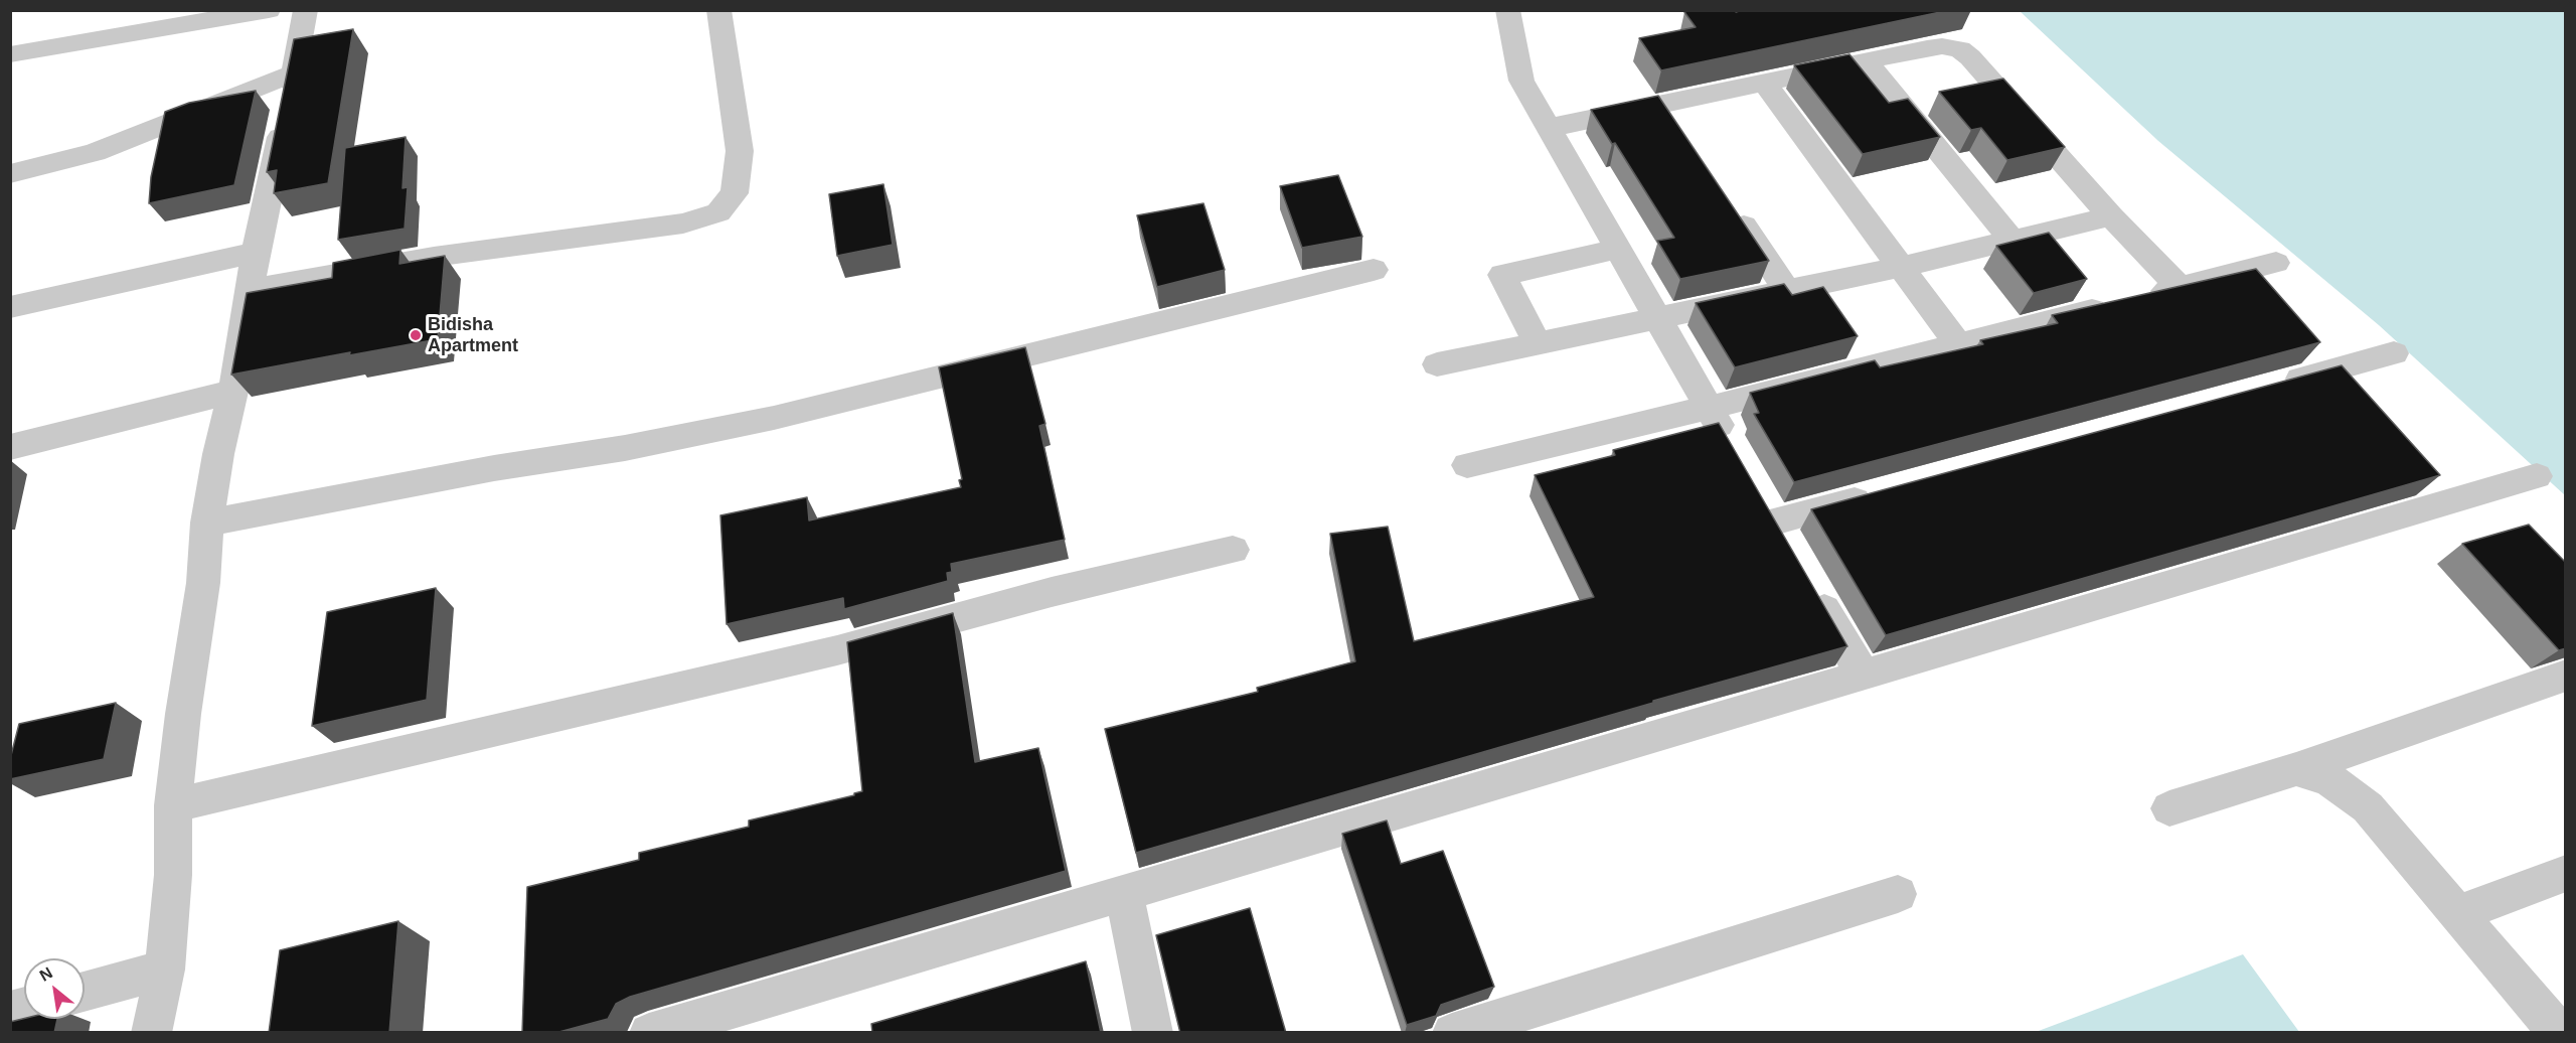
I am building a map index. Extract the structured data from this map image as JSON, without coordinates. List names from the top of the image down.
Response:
{
  "places": ["Bidisha Apartment"],
  "north": "top left"
}
